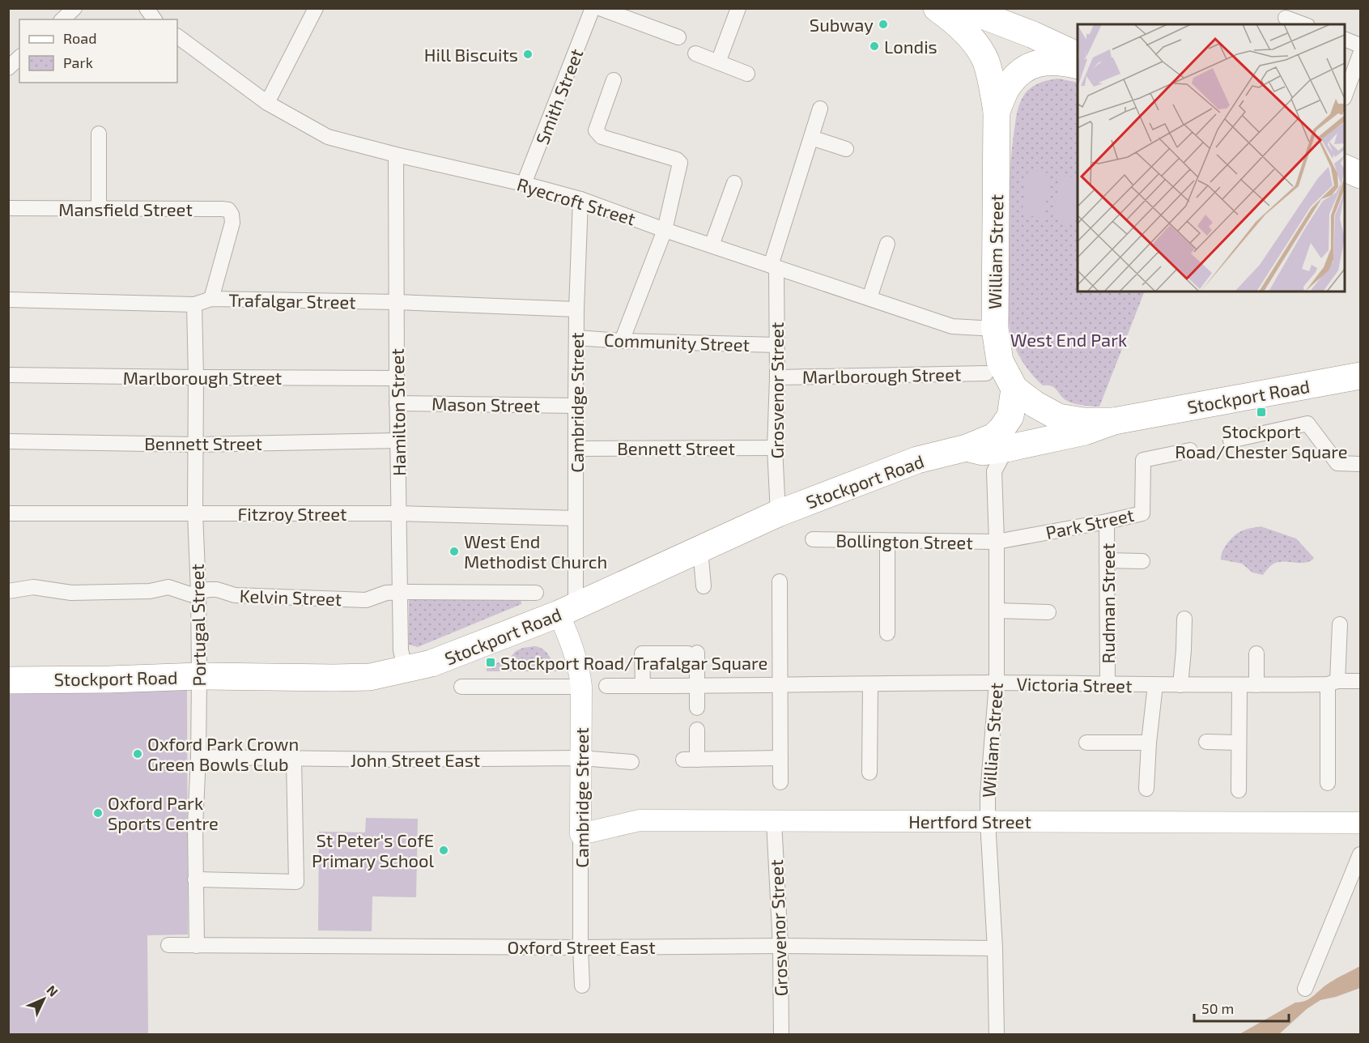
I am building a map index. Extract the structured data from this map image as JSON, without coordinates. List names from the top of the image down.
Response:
{
  "streets": {
    "highway": ["William Street", "Stockport Road"],
    "street": [
      "Smith Street",
      "Ryecroft Street",
      "Mansfield Street",
      "Trafalgar Street",
      "Community Street",
      "Marlborough Street",
      "Grosvenor Street",
      "Cambridge Street",
      "Mason Street",
      "Hamilton Street",
      "Bennett Street",
      "Fitzroy Street",
      "Park Street",
      "Bollington Street",
      "Kelvin Street",
      "Rudman Street",
      "Portugal Street",
      "Victoria Street",
      "John Street East",
      "Hertford Street",
      "Oxford Street East"
    ]
  },
  "crossings": [
    ["Smith Street", "Ryecroft Street"],
    ["Ryecroft Street", "William Street"],
    ["Ryecroft Street", "Grosvenor Street"],
    ["Ryecroft Street", "Cambridge Street"],
    ["Ryecroft Street", "Hamilton Street"],
    ["Mansfield Street", "Trafalgar Street"],
    ["William Street", "Stockport Road"],
    ["William Street", "Park Street"],
    ["William Street", "Bollington Street"],
    ["William Street", "Victoria Street"],
    ["William Street", "Hertford Street"],
    ["William Street", "Oxford Street East"],
    ["Trafalgar Street", "Cambridge Street"],
    ["Trafalgar Street", "Hamilton Street"],
    ["Trafalgar Street", "Portugal Street"],
    ["Community Street", "Grosvenor Street"],
    ["Community Street", "Cambridge Street"],
    ["Marlborough Street", "Grosvenor Street"],
    ["Marlborough Street", "Hamilton Street"],
    ["Marlborough Street", "Portugal Street"],
    ["Grosvenor Street", "Stockport Road"],
    ["Grosvenor Street", "Bennett Street"],
    ["Grosvenor Street", "Hertford Street"],
    ["Grosvenor Street", "Oxford Street East"],
    ["Stockport Road", "Cambridge Street"],
    ["Stockport Road", "Hamilton Street"],
    ["Stockport Road", "Portugal Street"],
    ["Cambridge Street", "Mason Street"],
    ["Cambridge Street", "Bennett Street"],
    ["Cambridge Street", "Fitzroy Street"],
    ["Cambridge Street", "John Street East"],
    ["Cambridge Street", "Hertford Street"],
    ["Cambridge Street", "Oxford Street East"],
    ["Mason Street", "Hamilton Street"],
    ["Hamilton Street", "Bennett Street"],
    ["Hamilton Street", "Fitzroy Street"],
    ["Hamilton Street", "Kelvin Street"],
    ["Bennett Street", "Portugal Street"],
    ["Fitzroy Street", "Portugal Street"],
    ["Park Street", "Bollington Street"],
    ["Park Street", "Rudman Street"],
    ["Kelvin Street", "Portugal Street"],
    ["Rudman Street", "Victoria Street"],
    ["Portugal Street", "John Street East"],
    ["Portugal Street", "Oxford Street East"]
  ],
  "parks": ["West End Park"],
  "places": {
    "other": [
      "Subway",
      "Londis",
      "Hill Biscuits",
      "West End Methodist Church",
      "Oxford Park Crown Green Bowls Club",
      "Oxford Park Sports Centre",
      "St Peter's CofE Primary School"
    ],
    "transit": ["Stockport Road/Chester Square", "Stockport Road/Trafalgar Square"]
  },
  "legend": ["Road", "Park"],
  "scale_bar": "50 m",
  "north": "top right"
}
